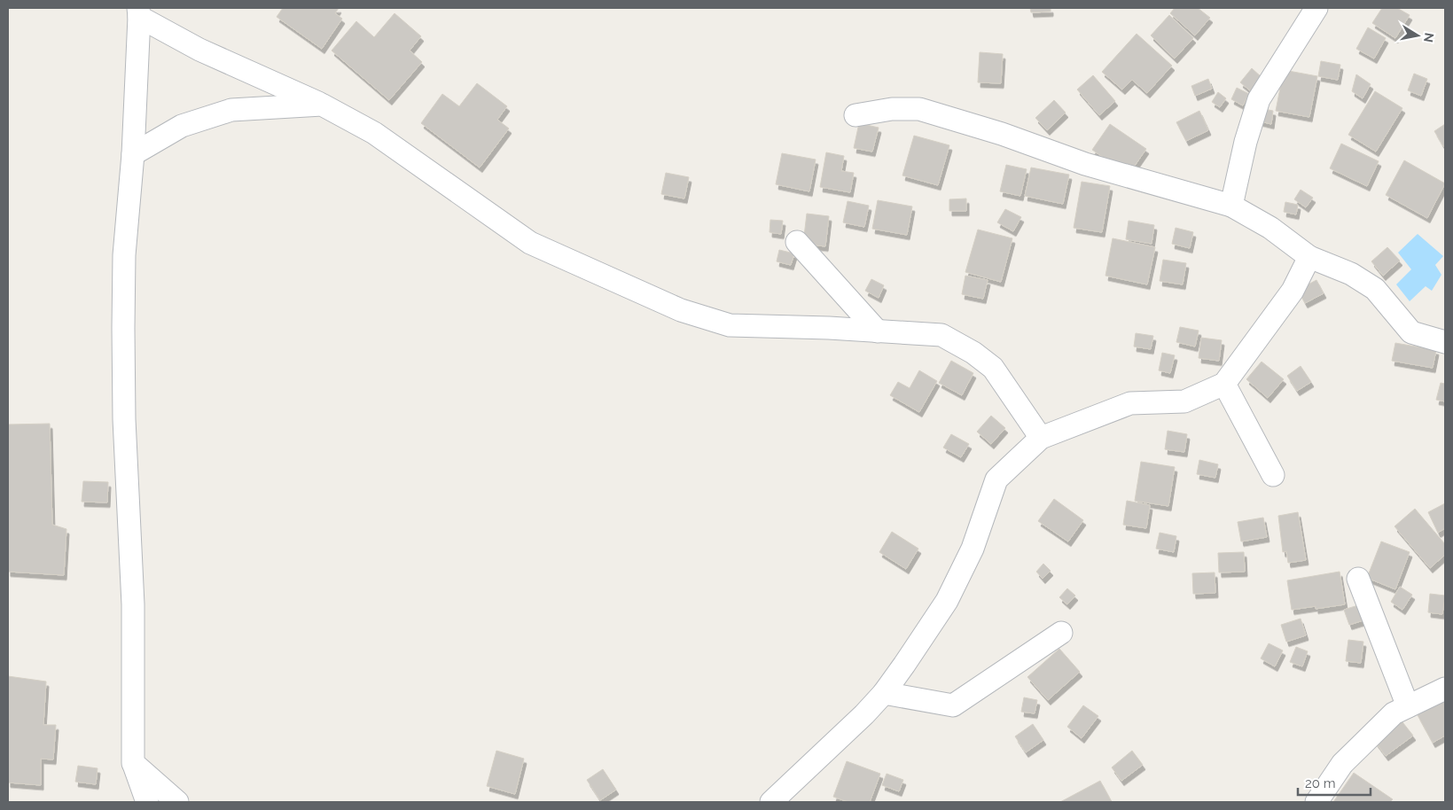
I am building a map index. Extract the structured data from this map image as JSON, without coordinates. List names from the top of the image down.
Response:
{
  "scale_bar": "20 m",
  "north": "right"
}
